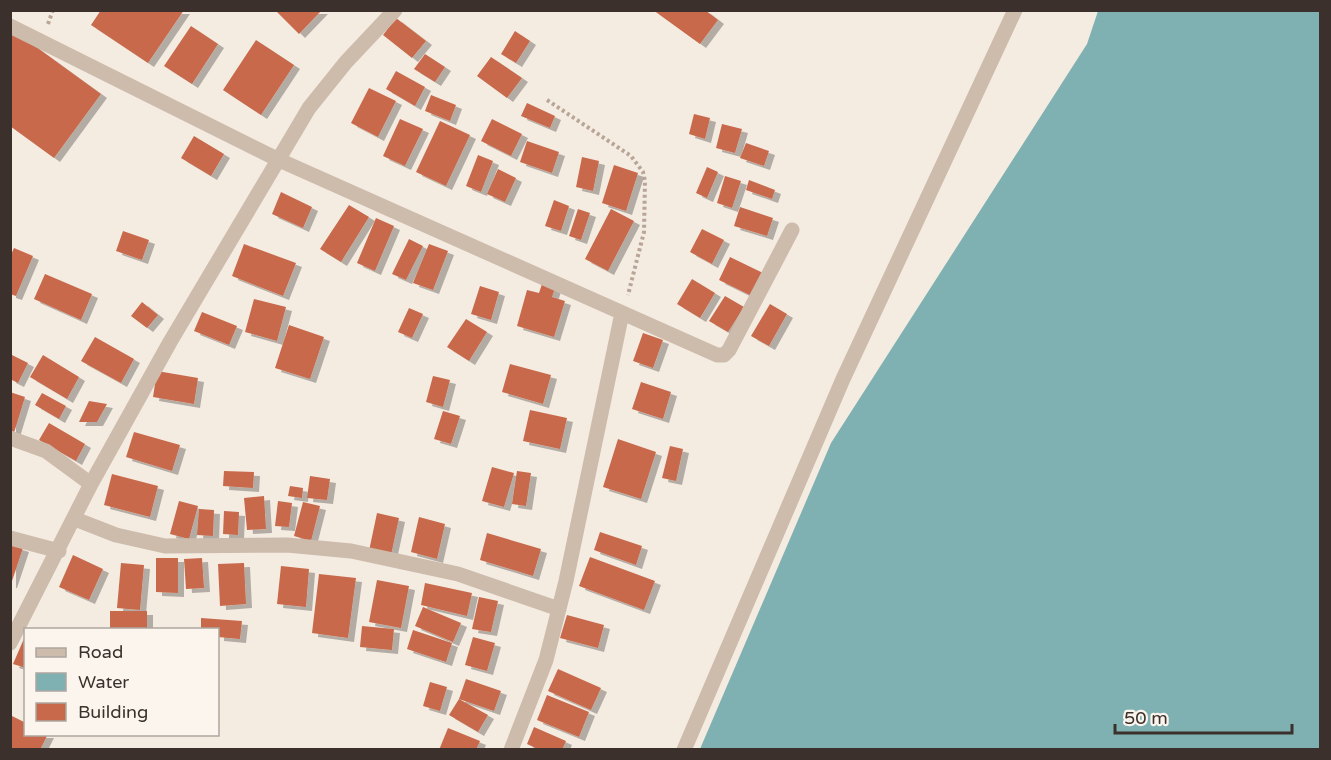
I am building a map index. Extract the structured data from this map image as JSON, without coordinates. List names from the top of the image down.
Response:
{
  "legend": ["Road", "Water", "Building"],
  "scale_bar": "50 m"
}
